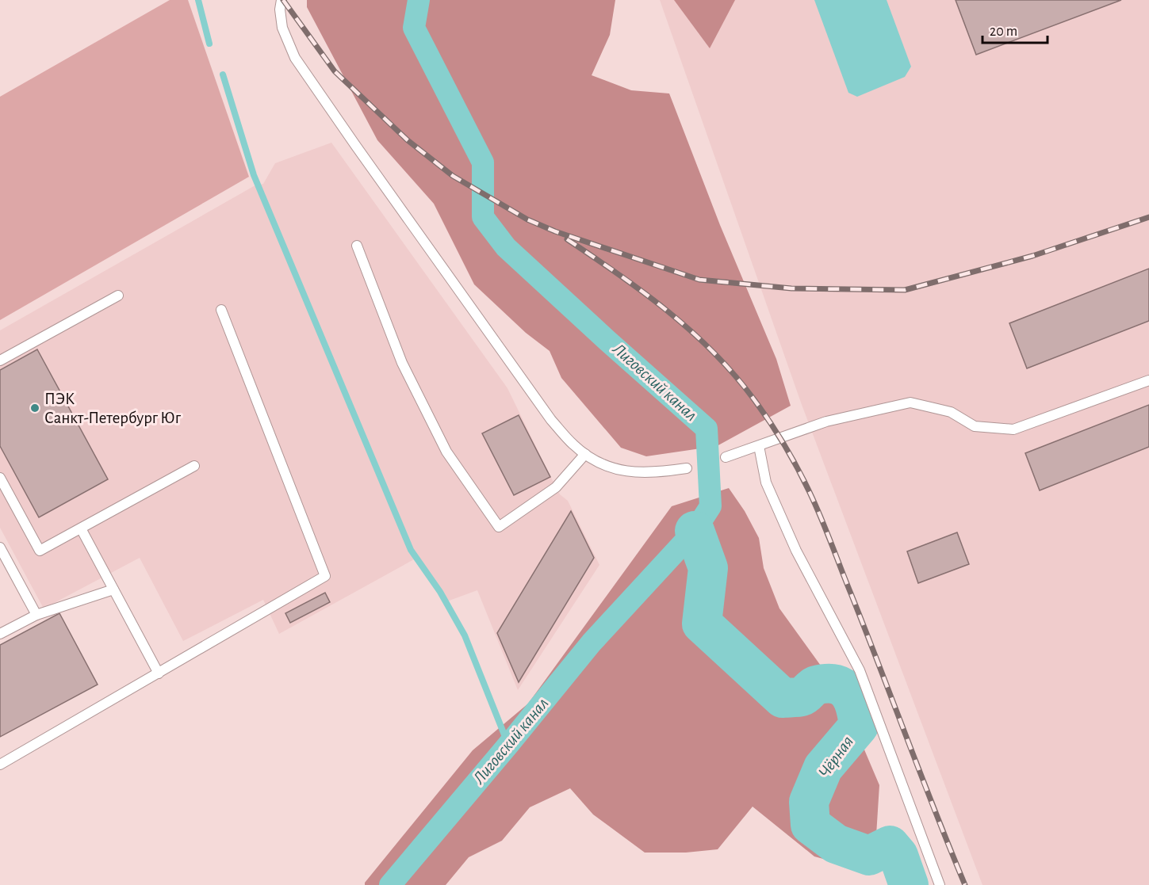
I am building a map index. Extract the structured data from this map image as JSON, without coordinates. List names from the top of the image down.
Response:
{
  "water": ["Лиговский канал", "Чёрная"],
  "places": ["ПЭК Санкт-Петербург Юг"],
  "scale_bar": "20 m"
}
